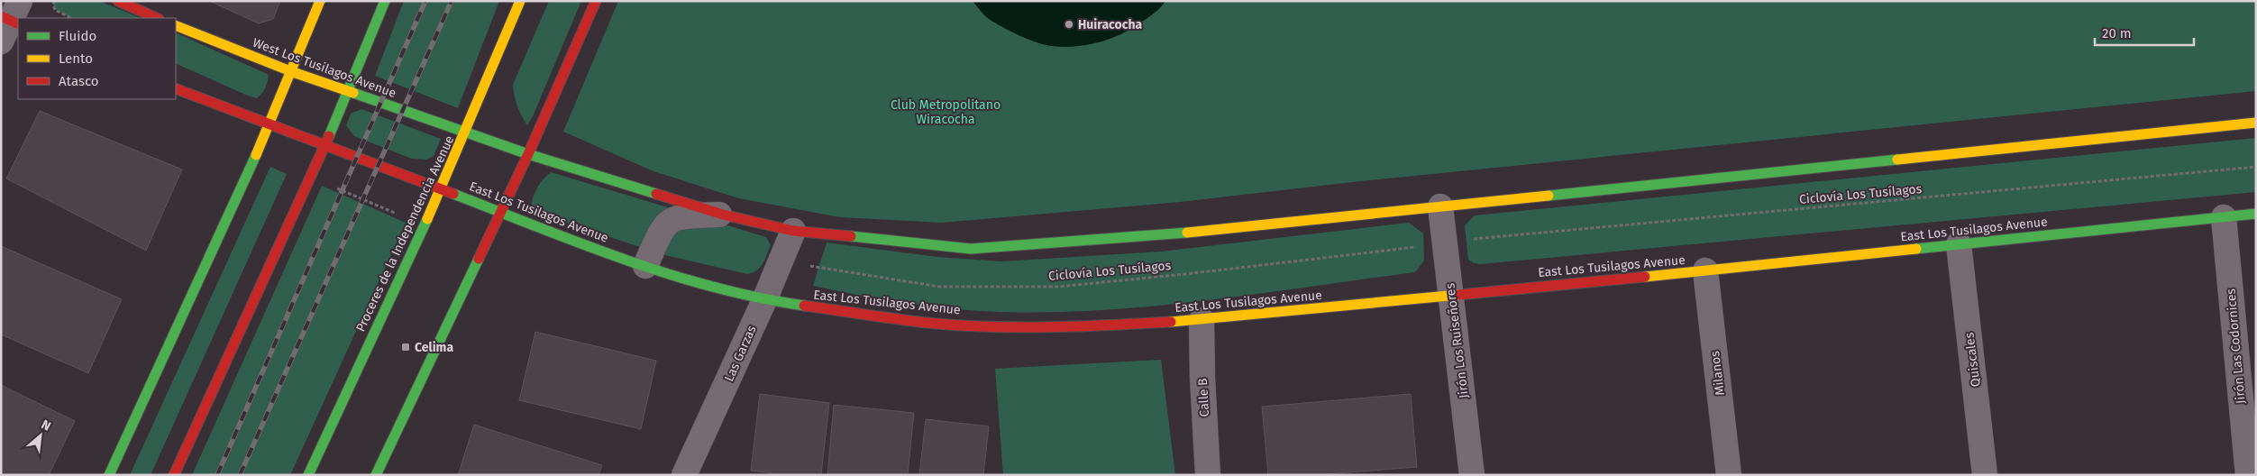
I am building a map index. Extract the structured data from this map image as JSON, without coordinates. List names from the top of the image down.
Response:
{
  "streets": {
    "main road": ["West Los Tusilagos Avenue", "East Los Tusilagos Avenue", "Proceres de la Independencia Avenue"],
    "street": [
      "Jirón Los Ruiseñores",
      "Jirón Las Codornices",
      "Las Garzas",
      "Quiscales",
      "Milanos",
      "Calle B"
    ],
    "path": ["Ciclovía Los Tusílagos"]
  },
  "crossings": [
    ["West Los Tusilagos Avenue", "Proceres de la Independencia Avenue"],
    ["East Los Tusilagos Avenue", "Proceres de la Independencia Avenue"],
    ["East Los Tusilagos Avenue", "Jirón Los Ruiseñores"],
    ["East Los Tusilagos Avenue", "Jirón Las Codornices"],
    ["East Los Tusilagos Avenue", "Las Garzas"],
    ["East Los Tusilagos Avenue", "Quiscales"],
    ["East Los Tusilagos Avenue", "Milanos"],
    ["East Los Tusilagos Avenue", "Calle B"]
  ],
  "parks": ["Club Metropolitano Wiracocha"],
  "places": {
    "other": ["Huiracocha"],
    "transit": ["Celima"]
  },
  "legend": ["Fluido", "Lento", "Atasco"],
  "scale_bar": "20 m",
  "north": "top right"
}
